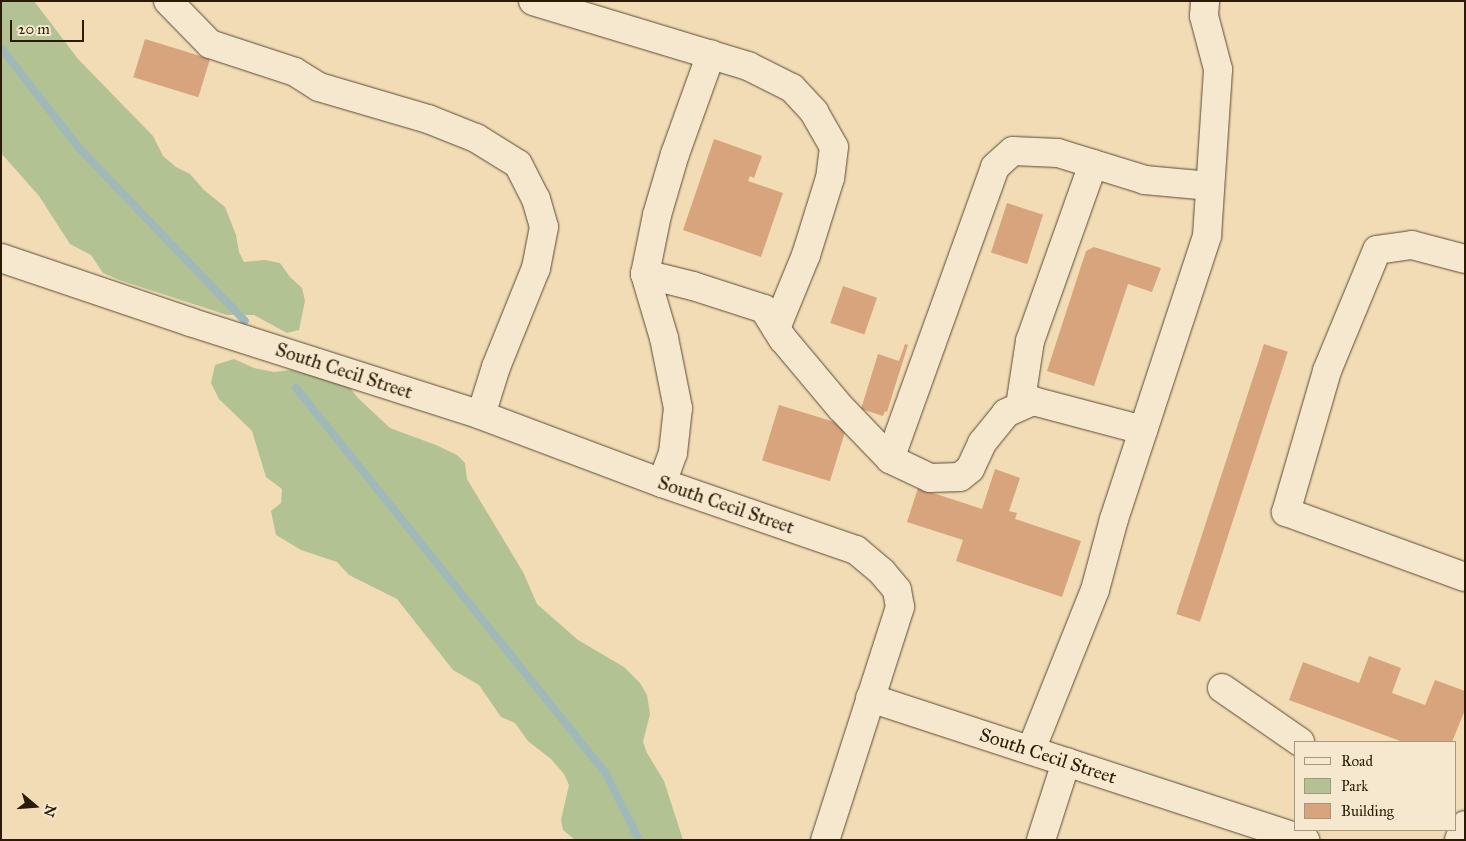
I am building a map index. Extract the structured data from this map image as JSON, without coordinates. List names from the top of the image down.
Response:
{
  "streets": {
    "street": ["South Cecil Street"]
  },
  "legend": ["Road", "Park", "Building"],
  "scale_bar": "20 m",
  "north": "right"
}
